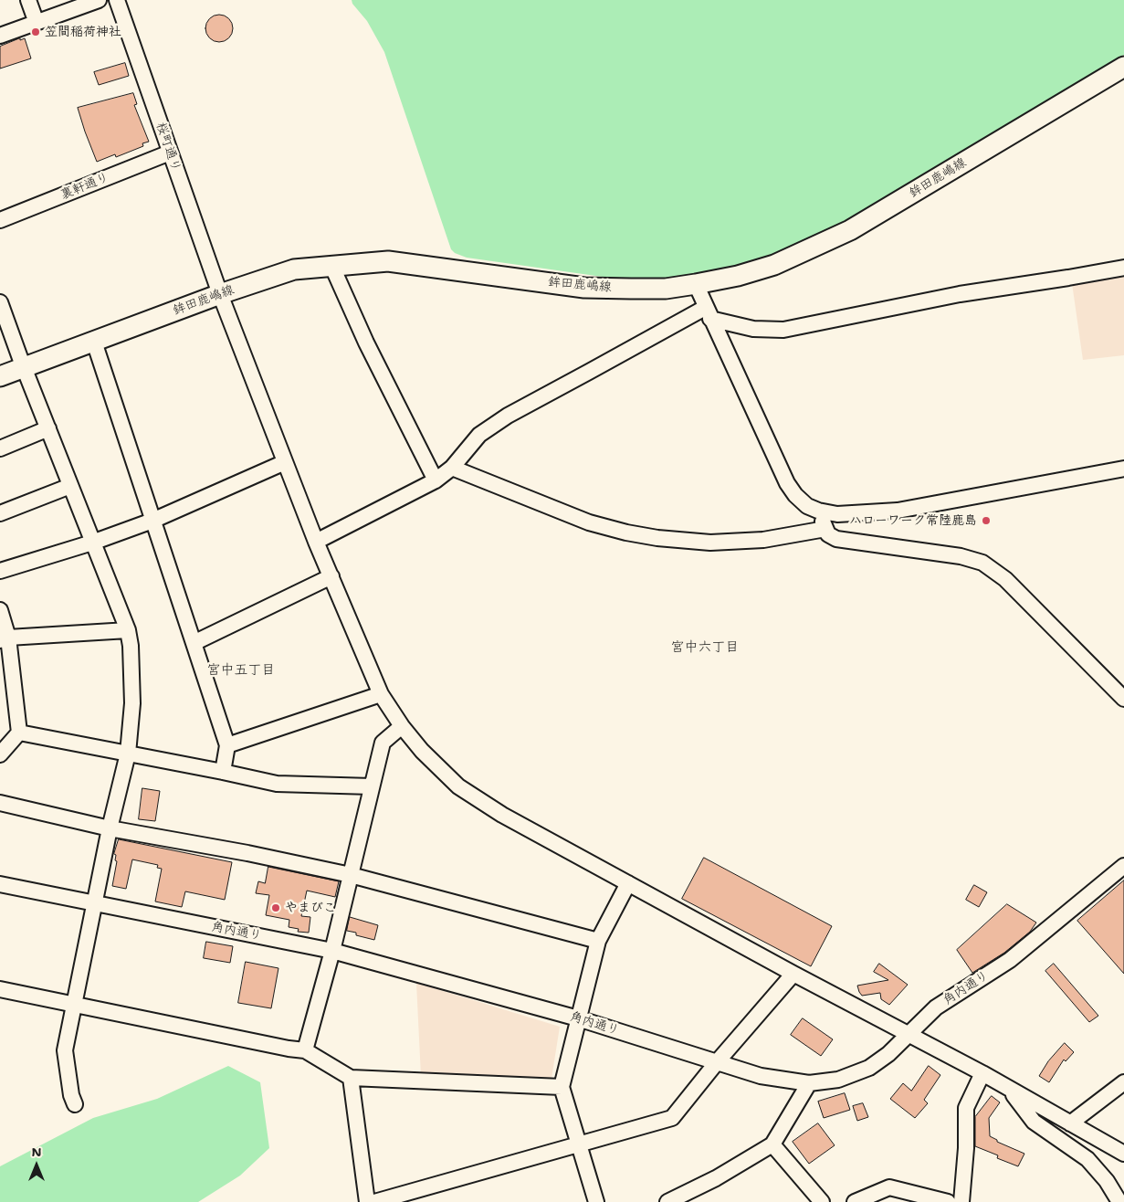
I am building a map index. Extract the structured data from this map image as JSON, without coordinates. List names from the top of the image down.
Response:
{
  "streets": {
    "main road": ["鉾田鹿嶋線"],
    "street": ["桜町通り", "裏軒通り", "角内通り"]
  },
  "crossings": [
    ["桜町通り", "鉾田鹿嶋線"],
    ["桜町通り", "裏軒通り"],
    ["桜町通り", "角内通り"]
  ],
  "districts": ["宮中六丁目", "宮中五丁目"],
  "places": ["笠間稲荷神社", "ハローワーク常陸鹿島", "やまびこ"],
  "north": "top"
}
